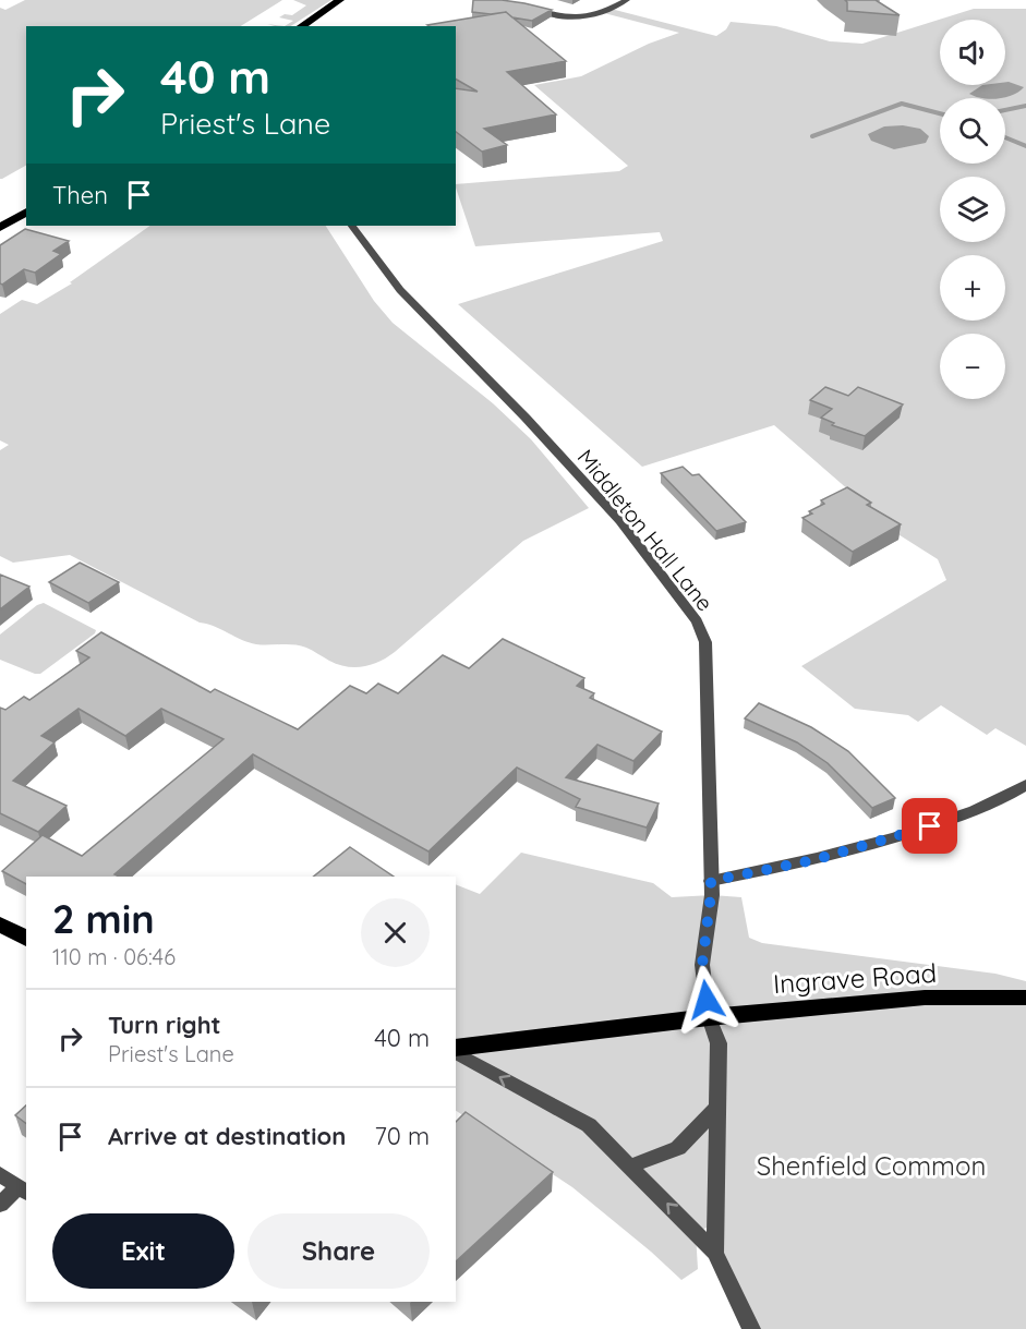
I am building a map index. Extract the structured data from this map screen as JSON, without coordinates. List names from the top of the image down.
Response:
{
  "streets": {
    "main road": ["Ingrave Road"],
    "street": ["Middleton Hall Lane"]
  },
  "crossings": [
    ["Middleton Hall Lane", "Ingrave Road"]
  ],
  "parks": ["Shenfield Common"],
  "page": {
    "map_buttons": ["+", "−"],
    "turn": ["40 m", "Priest's Lane"],
    "then": "Then",
    "heading": ["2 min", "110 m · 06:46"],
    "list": [
      {
        "name": "Turn right",
        "note": "Priest's Lane",
        "value": "40 m"
      },
      {
        "name": "Arrive at destination",
        "value": "70 m"
      }
    ],
    "buttons": ["Exit", "Share"]
  }
}
